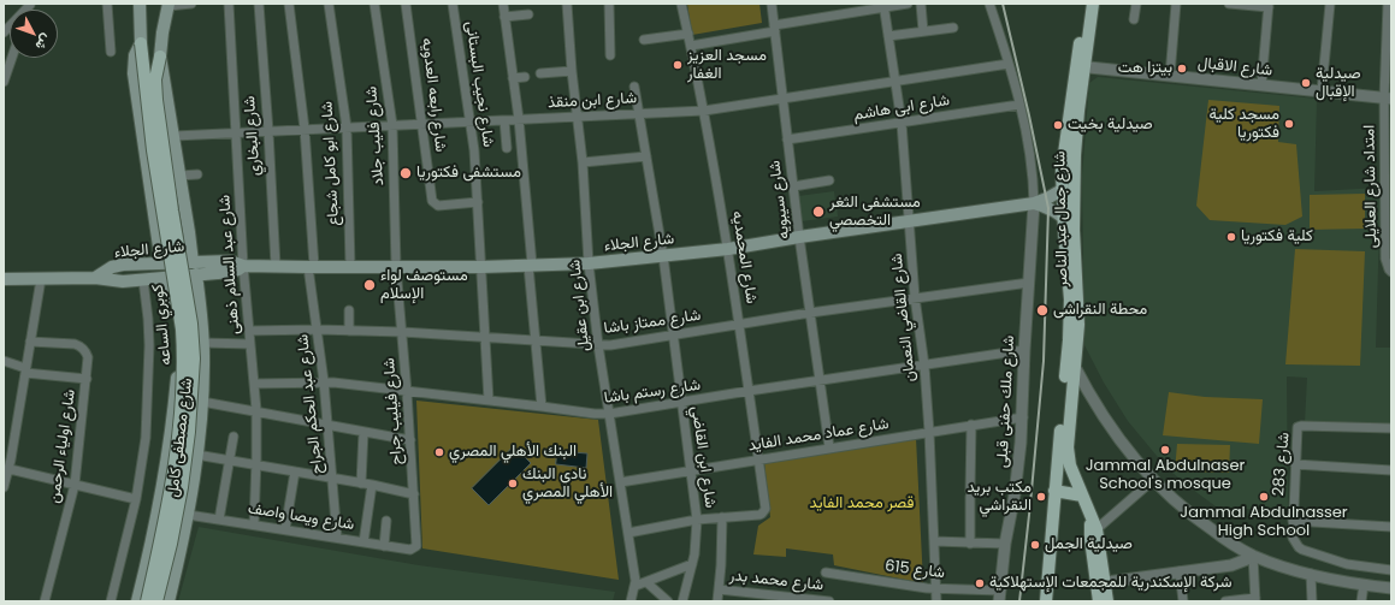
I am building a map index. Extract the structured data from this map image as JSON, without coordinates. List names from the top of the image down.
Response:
{
  "streets": {
    "main road": [
      "شارع جمال عبد الناصر",
      "شارع الجلاء",
      "كوبري الساعه",
      "شارع مصطفى كامل"
    ],
    "street": [
      "شارع الاقبال",
      "شارع نجيب البستانى",
      "شارع رابعه العدويه",
      "شارع ابن منقذ",
      "شارع ابى هاشم",
      "شارع البخاري",
      "شارع فليب جلاد",
      "شارع ابو كامل شجاع",
      "امتداد شارع العلايلى",
      "شارع سيبويه",
      "شارع المحمديه",
      "شارع عبد السلام ذهنى",
      "شارع ابن عقيل",
      "شارع القاضي النعمان",
      "شارع ممتاز باشا",
      "شارع رستم باشا",
      "شارع ملك حفنى قبلى",
      "شارع عبد الحكم الجراح",
      "شارع فيليب جراح",
      "شارع عماد محمد الفايد",
      "شارع اولياء الرحمن",
      "شارع ابن القاضي",
      "شارع 283",
      "شارع ويصا واصف",
      "شارع 615",
      "شارع محمد بدر"
    ]
  },
  "crossings": [
    ["شارع الاقبال", "امتداد شارع العلايلى"],
    ["شارع الاقبال", "شارع جمال عبد الناصر"],
    ["شارع نجيب البستانى", "شارع رابعه العدويه"],
    ["شارع نجيب البستانى", "شارع ابن منقذ"],
    ["شارع نجيب البستانى", "شارع الجلاء"],
    ["شارع نجيب البستانى", "شارع ممتاز باشا"],
    ["شارع نجيب البستانى", "شارع رستم باشا"],
    ["شارع رابعه العدويه", "شارع ابن منقذ"],
    ["شارع ابن منقذ", "شارع البخاري"],
    ["شارع ابن منقذ", "شارع فليب جلاد"],
    ["شارع ابن منقذ", "شارع ابو كامل شجاع"],
    ["شارع ابن منقذ", "شارع سيبويه"],
    ["شارع ابن منقذ", "شارع المحمديه"],
    ["شارع ابن منقذ", "شارع عبد السلام ذهنى"],
    ["شارع ابن منقذ", "شارع ابن عقيل"],
    ["شارع ابن منقذ", "شارع القاضي النعمان"],
    ["شارع ابن منقذ", "شارع عبد الحكم الجراح"],
    ["شارع ابن منقذ", "شارع ابن القاضي"],
    ["شارع ابى هاشم", "شارع سيبويه"],
    ["شارع ابى هاشم", "شارع القاضي النعمان"],
    ["شارع البخاري", "شارع الجلاء"],
    ["شارع فليب جلاد", "شارع الجلاء"],
    ["شارع فليب جلاد", "شارع فيليب جراح"],
    ["شارع ابو كامل شجاع", "شارع الجلاء"],
    ["شارع سيبويه", "شارع الجلاء"],
    ["شارع سيبويه", "شارع ممتاز باشا"],
    ["شارع سيبويه", "شارع رستم باشا"],
    ["شارع سيبويه", "شارع عماد محمد الفايد"],
    ["شارع جمال عبد الناصر", "شارع الجلاء"],
    ["شارع الجلاء", "شارع المحمديه"],
    ["شارع الجلاء", "شارع عبد السلام ذهنى"],
    ["شارع الجلاء", "شارع ابن عقيل"],
    ["شارع الجلاء", "شارع القاضي النعمان"],
    ["شارع الجلاء", "شارع ملك حفنى قبلى"],
    ["شارع الجلاء", "شارع عبد الحكم الجراح"],
    ["شارع الجلاء", "شارع فيليب جراح"],
    ["شارع الجلاء", "شارع مصطفى كامل"],
    ["شارع الجلاء", "شارع ابن القاضي"],
    ["شارع المحمديه", "شارع ممتاز باشا"],
    ["شارع المحمديه", "شارع رستم باشا"],
    ["شارع المحمديه", "شارع عماد محمد الفايد"],
    ["شارع عبد السلام ذهنى", "شارع ممتاز باشا"],
    ["شارع عبد السلام ذهنى", "شارع رستم باشا"],
    ["شارع عبد السلام ذهنى", "شارع ويصا واصف"],
    ["شارع ابن عقيل", "شارع ممتاز باشا"],
    ["شارع ابن عقيل", "شارع رستم باشا"],
    ["شارع ابن عقيل", "شارع عماد محمد الفايد"],
    ["شارع القاضي النعمان", "شارع ممتاز باشا"],
    ["شارع القاضي النعمان", "شارع رستم باشا"],
    ["شارع القاضي النعمان", "شارع عماد محمد الفايد"],
    ["شارع القاضي النعمان", "شارع 615"],
    ["شارع ممتاز باشا", "شارع ملك حفنى قبلى"],
    ["شارع ممتاز باشا", "شارع عبد الحكم الجراح"],
    ["شارع ممتاز باشا", "شارع فيليب جراح"],
    ["شارع ممتاز باشا", "شارع ابن القاضي"],
    ["شارع رستم باشا", "شارع ملك حفنى قبلى"],
    ["شارع رستم باشا", "شارع عبد الحكم الجراح"],
    ["شارع رستم باشا", "شارع فيليب جراح"],
    ["شارع رستم باشا", "شارع ابن القاضي"],
    ["شارع ملك حفنى قبلى", "شارع عماد محمد الفايد"],
    ["شارع ملك حفنى قبلى", "شارع 615"],
    ["شارع عبد الحكم الجراح", "شارع ويصا واصف"],
    ["شارع فيليب جراح", "شارع ويصا واصف"],
    ["شارع عماد محمد الفايد", "شارع ابن القاضي"],
    ["شارع مصطفى كامل", "شارع ويصا واصف"]
  ],
  "parks": ["قصر محمد الفايد"],
  "places": [
    "مسجد العزيز الغفار",
    "بيتزا هت",
    "صيدلية الإقبال",
    "مسجد كلية فكتوريا",
    "صيدلية بخيت",
    "مستشفى فكتوريا",
    "مستشفى الثغر التخصصي",
    "كلية فكتوريا",
    "مستوصف لواء الإسلام",
    "محطة النقراشى",
    "Jammal Abdulnaser School's mosque",
    "البنك الأهلي المصري",
    "نادي البنك الأهلي المصري",
    "مكتب بريد النقراشي",
    "Jammal Abdulnasser High School",
    "صيدلية الجمل",
    "شركة الإسكندرية للمجمعات الإستهلاكية"
  ],
  "north": "bottom right"
}
